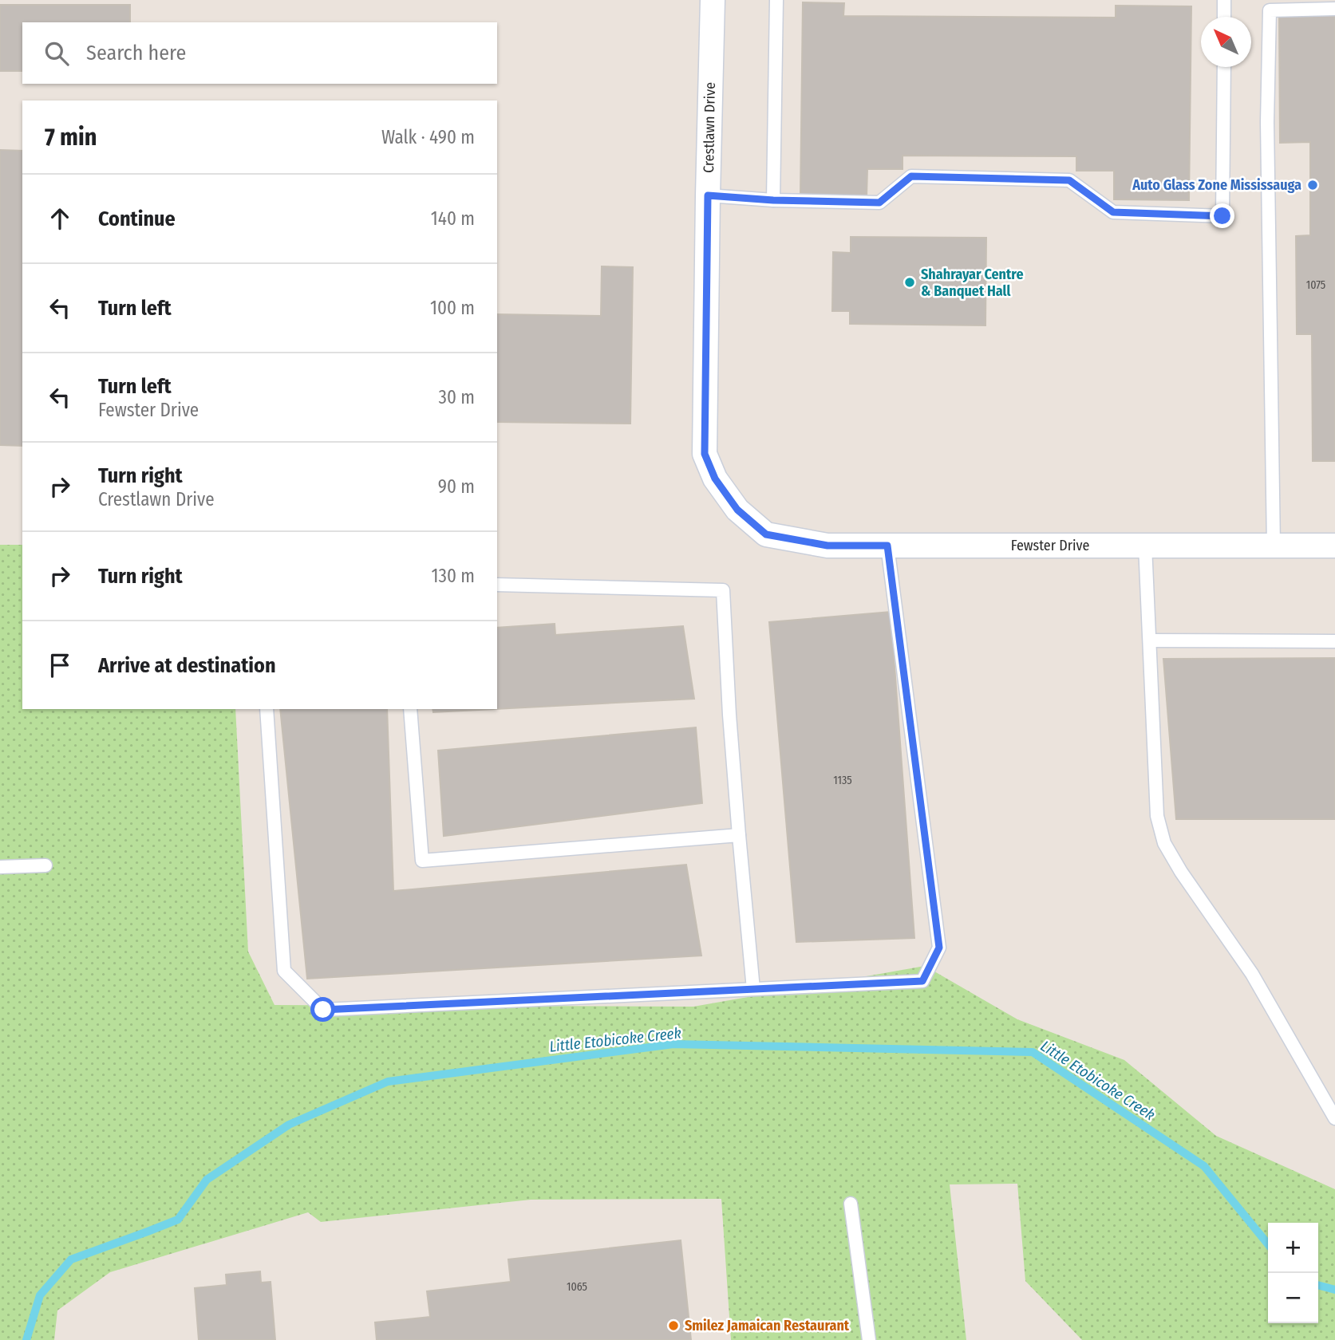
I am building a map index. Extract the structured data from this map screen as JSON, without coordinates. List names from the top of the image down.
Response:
{
  "streets": {
    "street": ["Crestlawn Drive", "Fewster Drive"]
  },
  "crossings": [
    ["Crestlawn Drive", "Fewster Drive"]
  ],
  "water": ["Little Etobicoke Creek"],
  "places": ["Auto Glass Zone Mississauga", "Shahrayar Centre & Banquet Hall", "Smilez Jamaican Restaurant"],
  "house_numbers": ["1075", "1135", "1065"],
  "north": "top left",
  "page": {
    "search": "Search here",
    "heading": ["7 min", "Walk · 490 m"],
    "list": [
      ["Continue", "140 m"],
      ["Turn left", "100 m"],
      ["Turn left", "Fewster Drive", "30 m"],
      ["Turn right", "Crestlawn Drive", "90 m"],
      ["Turn right", "130 m"],
      "Arrive at destination"
    ],
    "map_buttons": ["+", "−"]
  }
}
